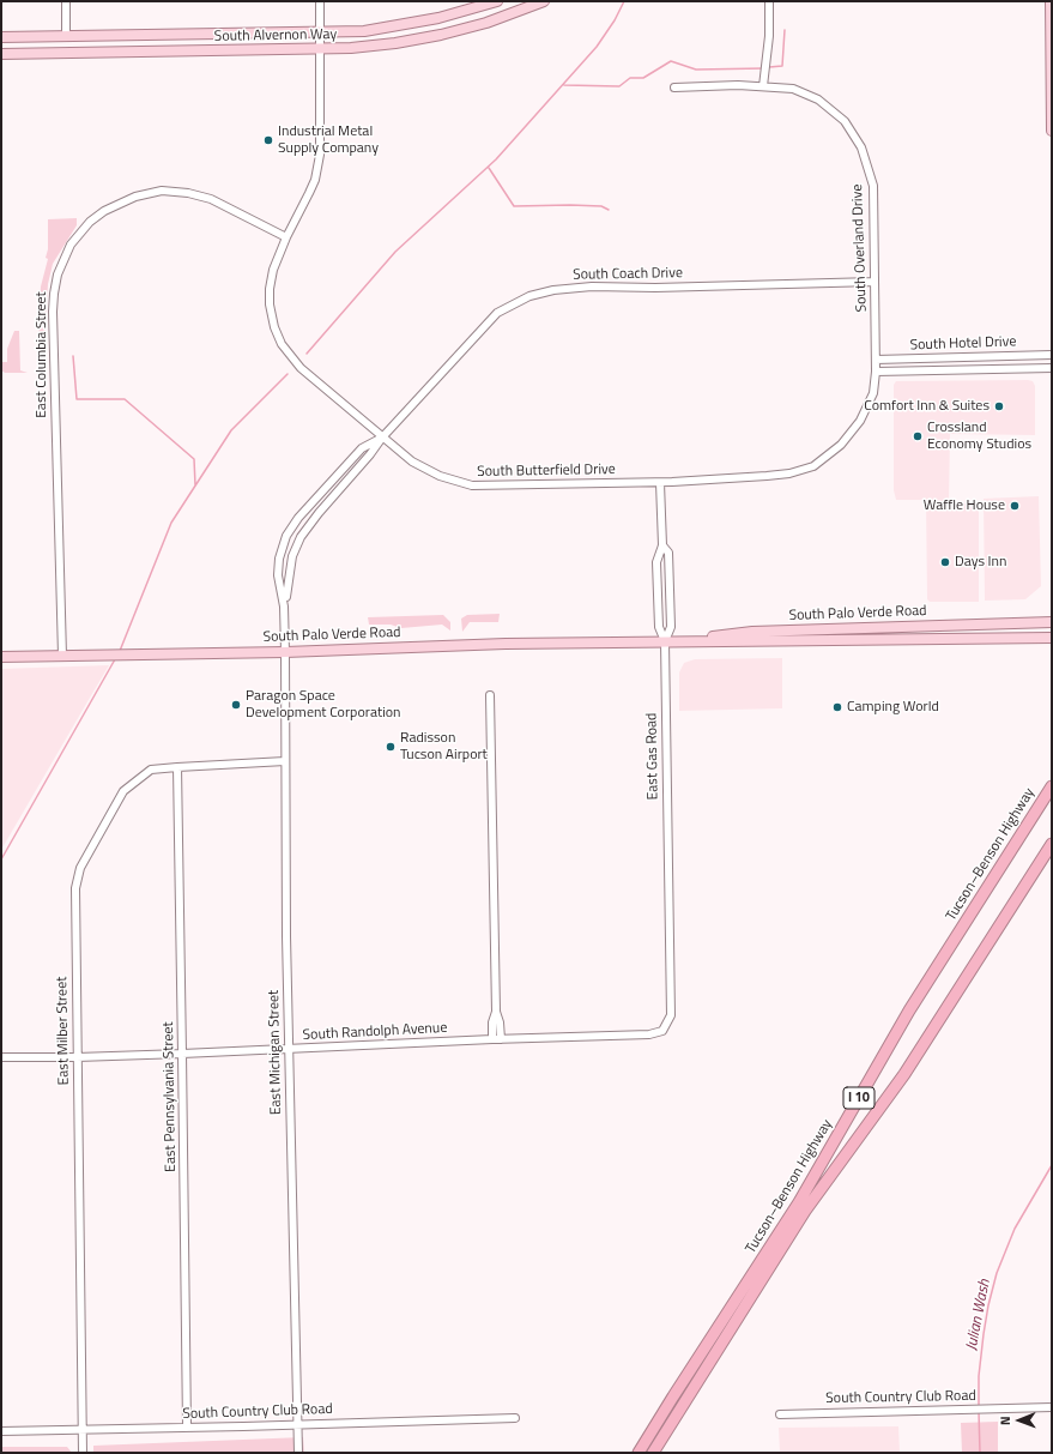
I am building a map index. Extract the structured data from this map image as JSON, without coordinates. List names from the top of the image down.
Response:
{
  "streets": {
    "highway": ["Tucson–Benson Highway", "I 10"],
    "main road": ["South Alvernon Way", "South Palo Verde Road"],
    "street": [
      "South Overland Drive",
      "South Coach Drive",
      "South Hotel Drive",
      "East Columbia Street",
      "South Butterfield Drive",
      "East Gas Road",
      "East Milber Street",
      "South Randolph Avenue",
      "East Michigan Street",
      "East Pennsylvania Street",
      "South Country Club Road"
    ]
  },
  "crossings": [
    ["South Overland Drive", "South Coach Drive"],
    ["South Overland Drive", "South Hotel Drive"],
    ["South Overland Drive", "South Butterfield Drive"],
    ["South Coach Drive", "South Butterfield Drive"],
    ["South Coach Drive", "South Palo Verde Road"],
    ["South Coach Drive", "East Michigan Street"],
    ["South Hotel Drive", "South Butterfield Drive"],
    ["East Columbia Street", "South Butterfield Drive"],
    ["East Columbia Street", "South Palo Verde Road"],
    ["South Butterfield Drive", "East Gas Road"],
    ["South Palo Verde Road", "East Gas Road"],
    ["South Palo Verde Road", "East Michigan Street"],
    ["East Gas Road", "South Randolph Avenue"],
    ["East Milber Street", "South Randolph Avenue"],
    ["East Milber Street", "East Michigan Street"],
    ["East Milber Street", "East Pennsylvania Street"],
    ["East Milber Street", "South Country Club Road"],
    ["South Randolph Avenue", "East Michigan Street"],
    ["South Randolph Avenue", "East Pennsylvania Street"],
    ["East Michigan Street", "South Country Club Road"],
    ["East Pennsylvania Street", "South Country Club Road"]
  ],
  "water": ["Julian Wash"],
  "places": [
    "Industrial Metal Supply Company",
    "Comfort Inn & Suites",
    "Crossland Economy Studios",
    "Waffle House",
    "Days Inn",
    "Paragon Space Development Corporation",
    "Camping World",
    "Radisson Tucson Airport"
  ],
  "north": "left"
}
